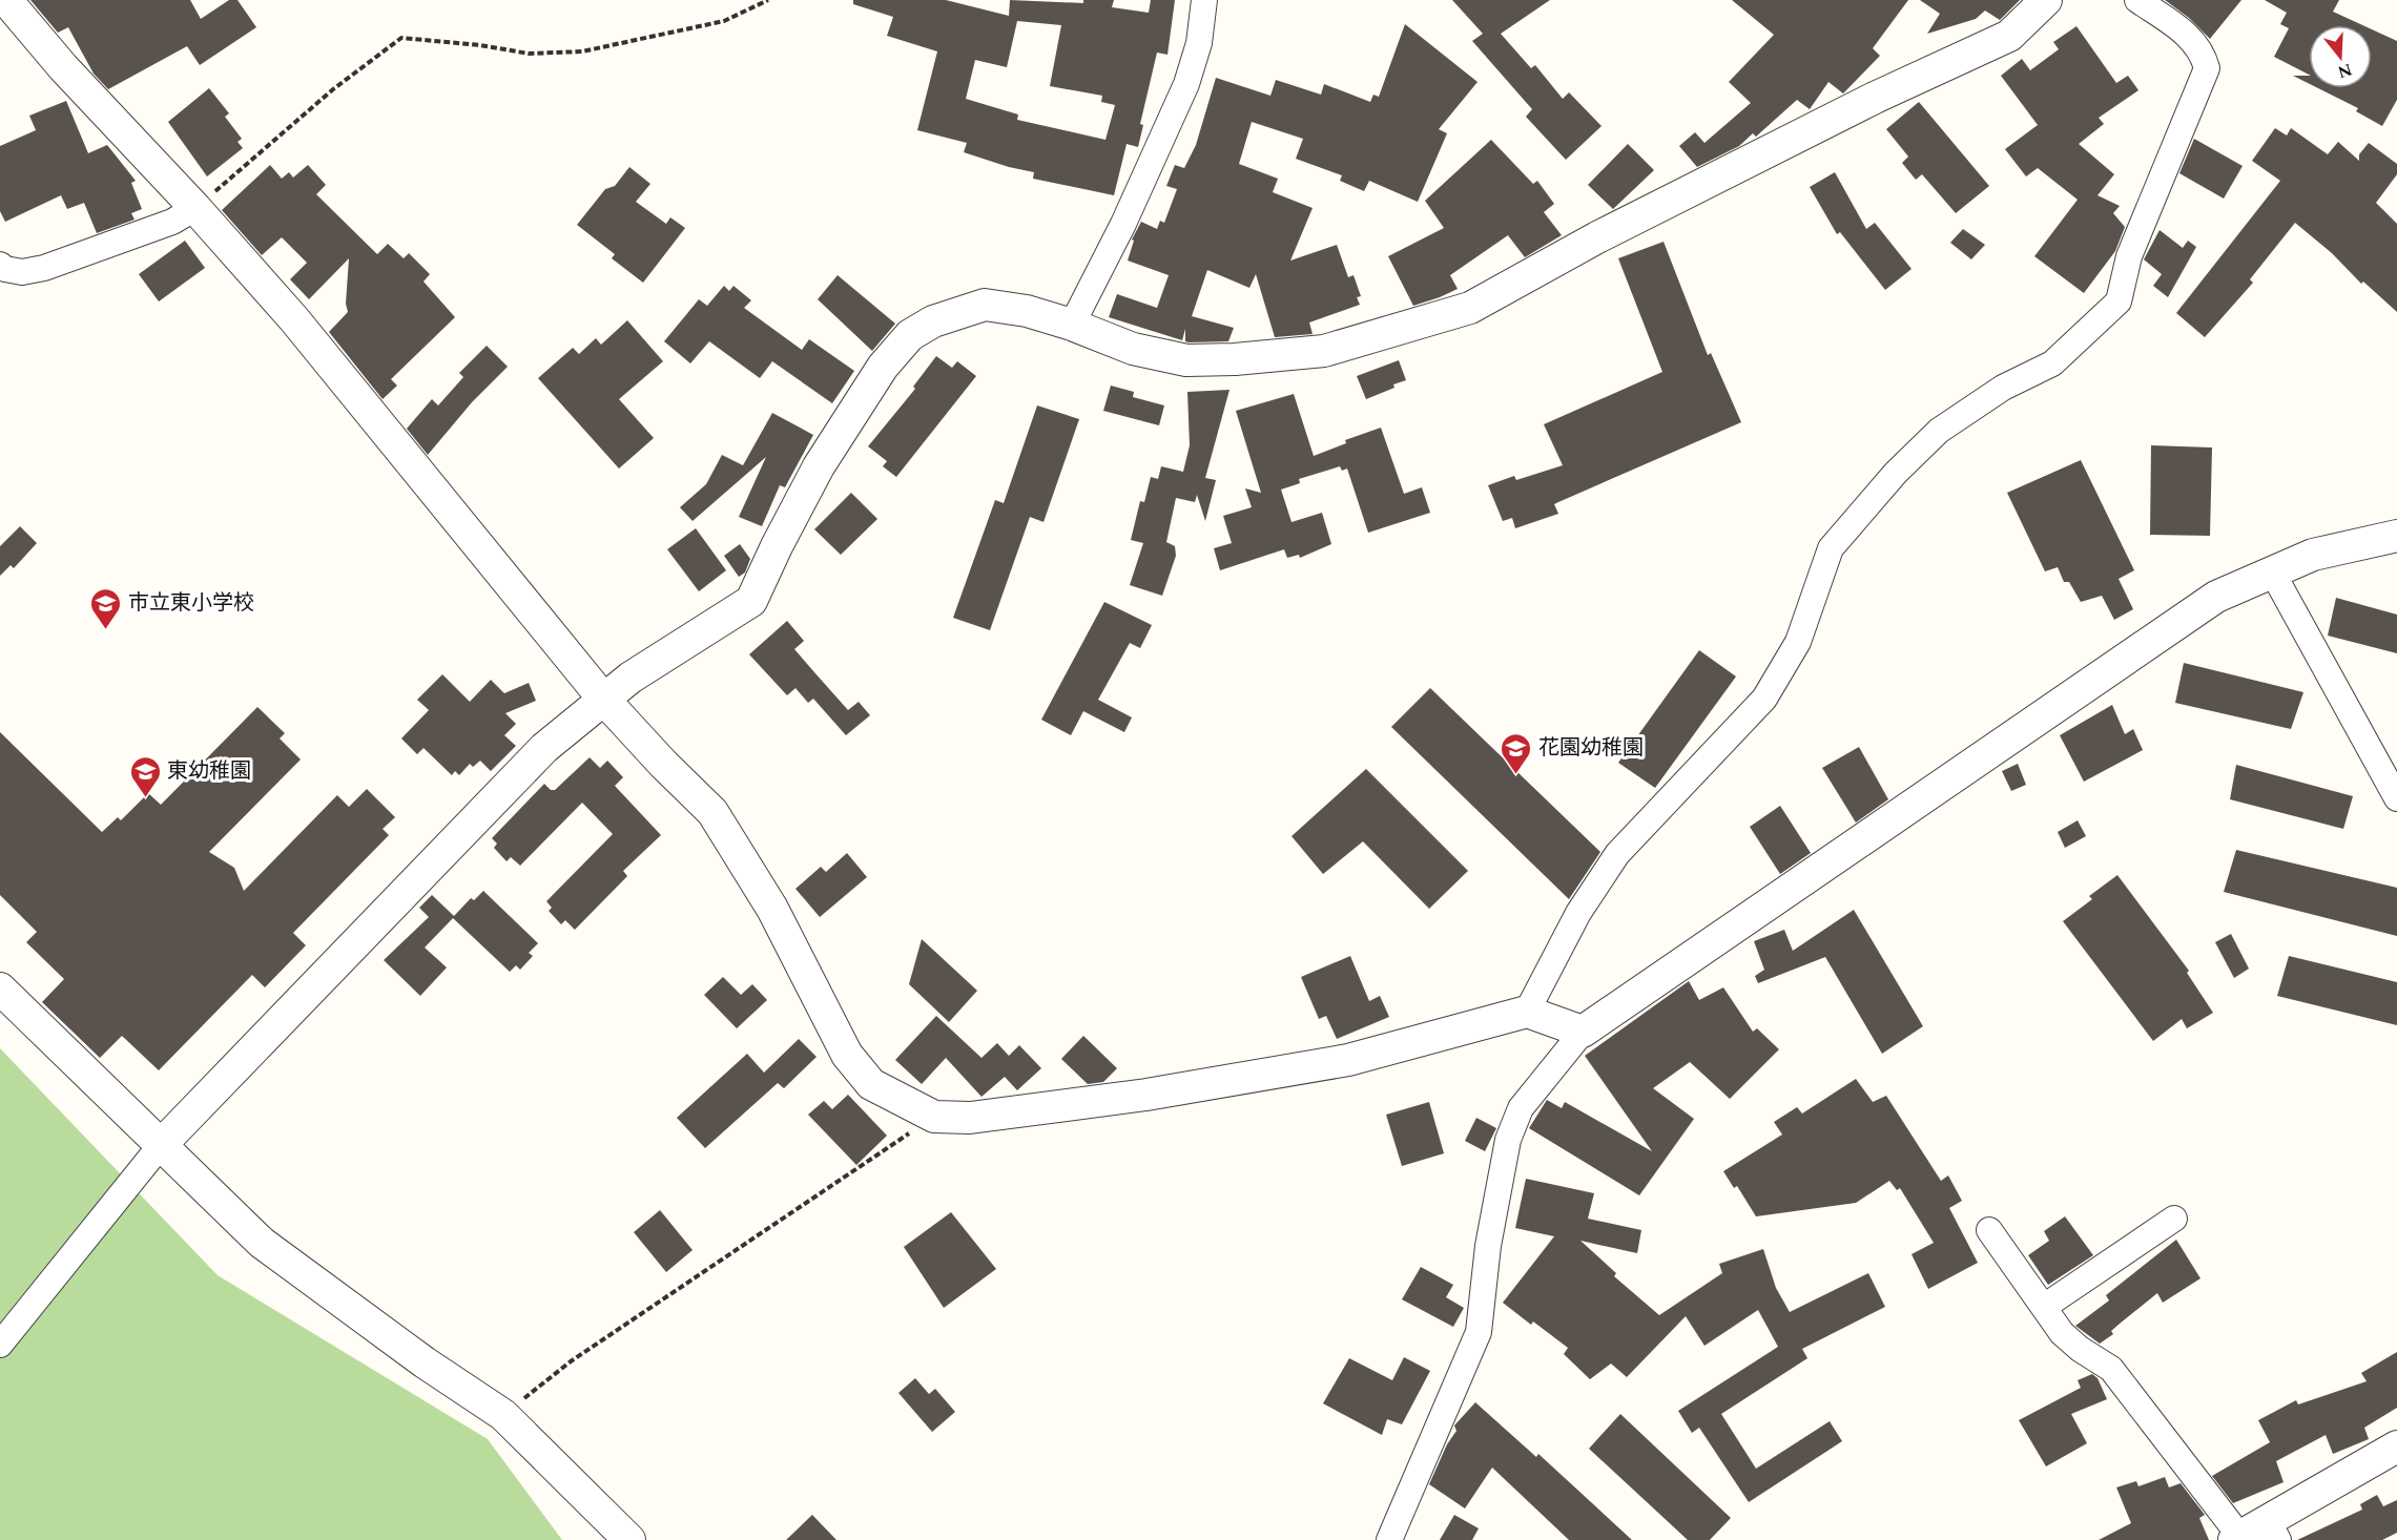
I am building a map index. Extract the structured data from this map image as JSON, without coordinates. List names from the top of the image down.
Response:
{
  "places": {
    "school or university": ["市立東小学校", "花園幼稚園", "東幼稚園"]
  },
  "north": "bottom"
}
